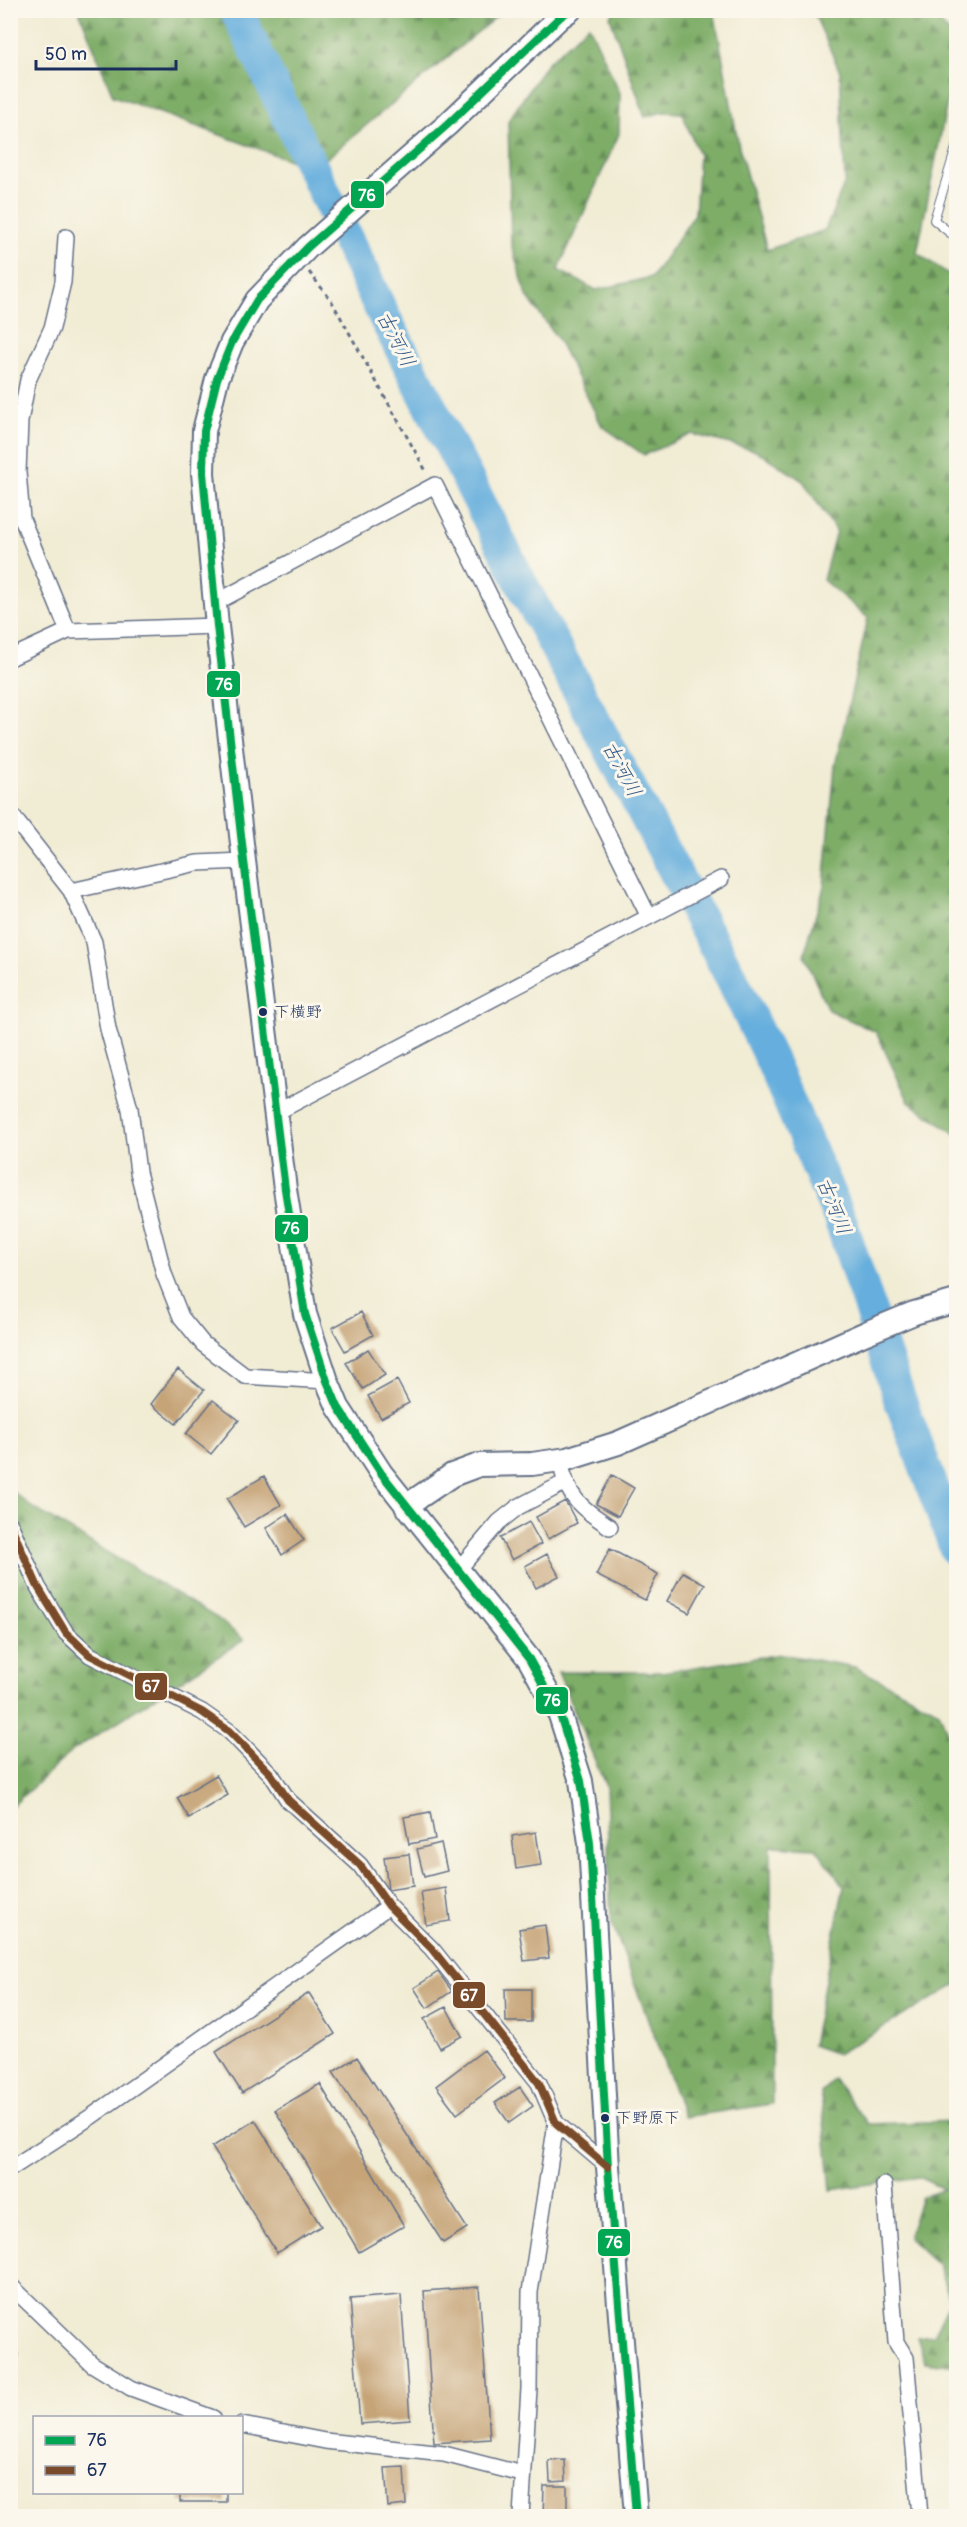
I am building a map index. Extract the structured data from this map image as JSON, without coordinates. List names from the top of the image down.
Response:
{
  "water": ["古河川"],
  "places": ["下横野", "下野原下"],
  "lines": ["transit line 76", "transit line 67"],
  "legend": ["76", "67"],
  "scale_bar": "50 m"
}
